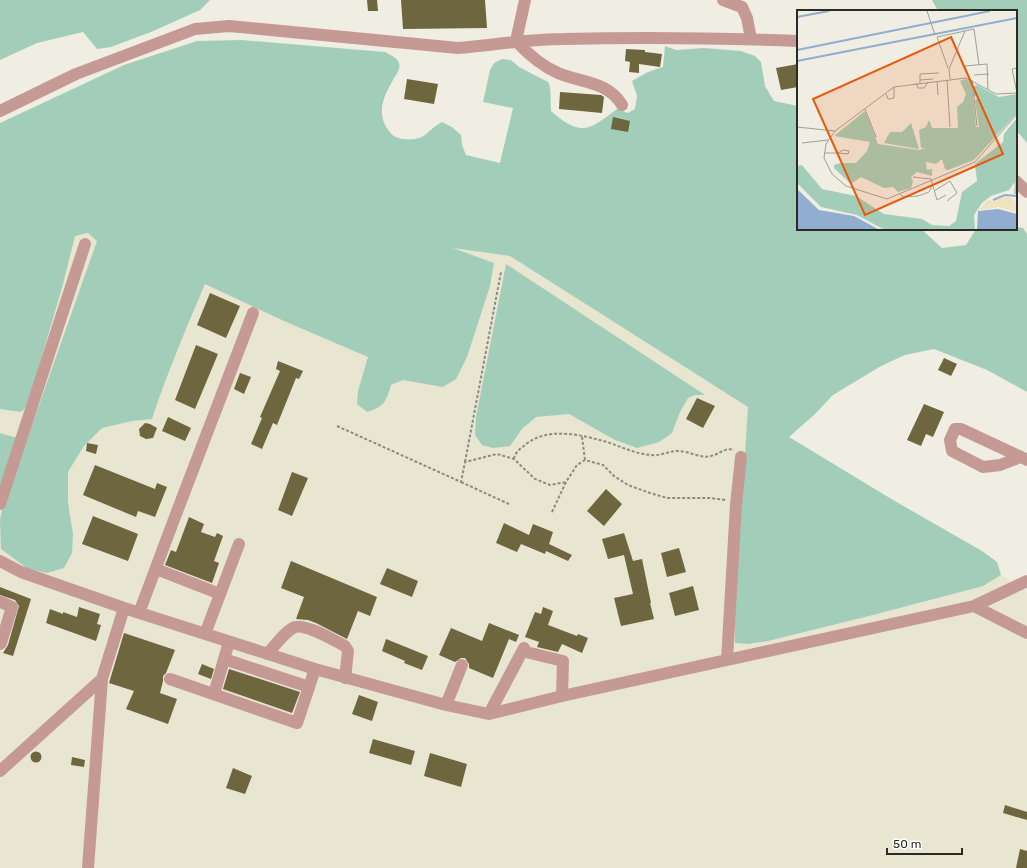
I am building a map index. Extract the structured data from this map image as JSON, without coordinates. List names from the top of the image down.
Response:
{
  "scale_bar": "50 m"
}
